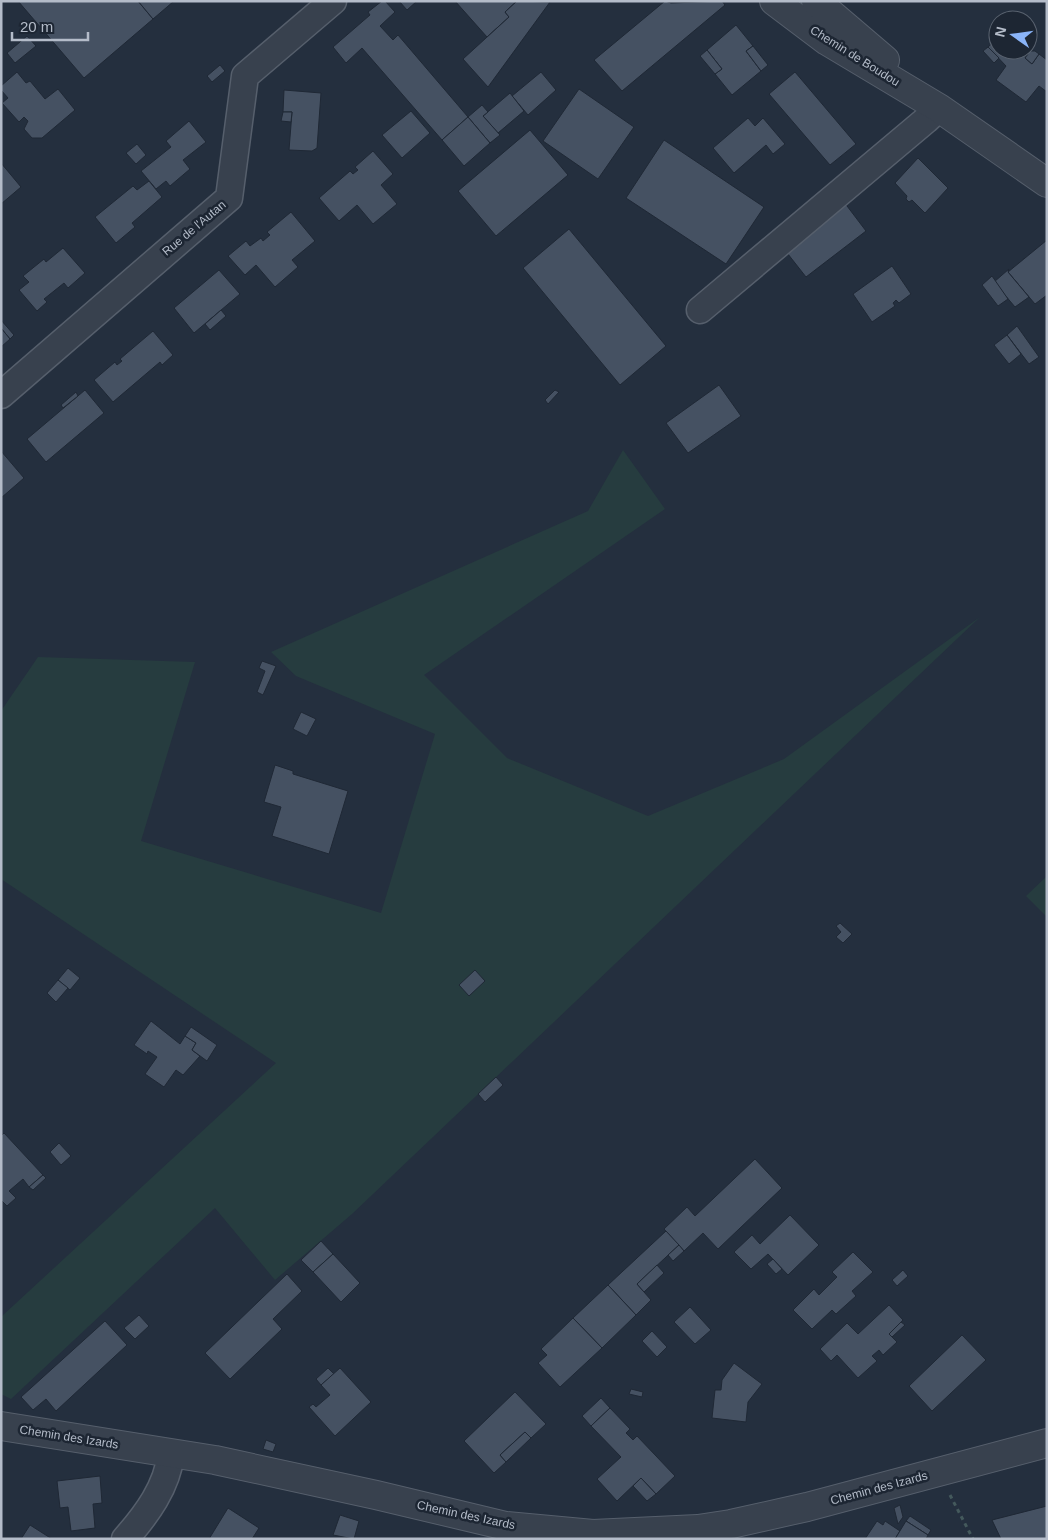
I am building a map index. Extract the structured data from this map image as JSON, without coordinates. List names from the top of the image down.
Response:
{
  "streets": {
    "street": ["Chemin de Boudou", "Rue de l'Autan", "Chemin des Izards"]
  },
  "scale_bar": "20 m",
  "north": "left"
}
